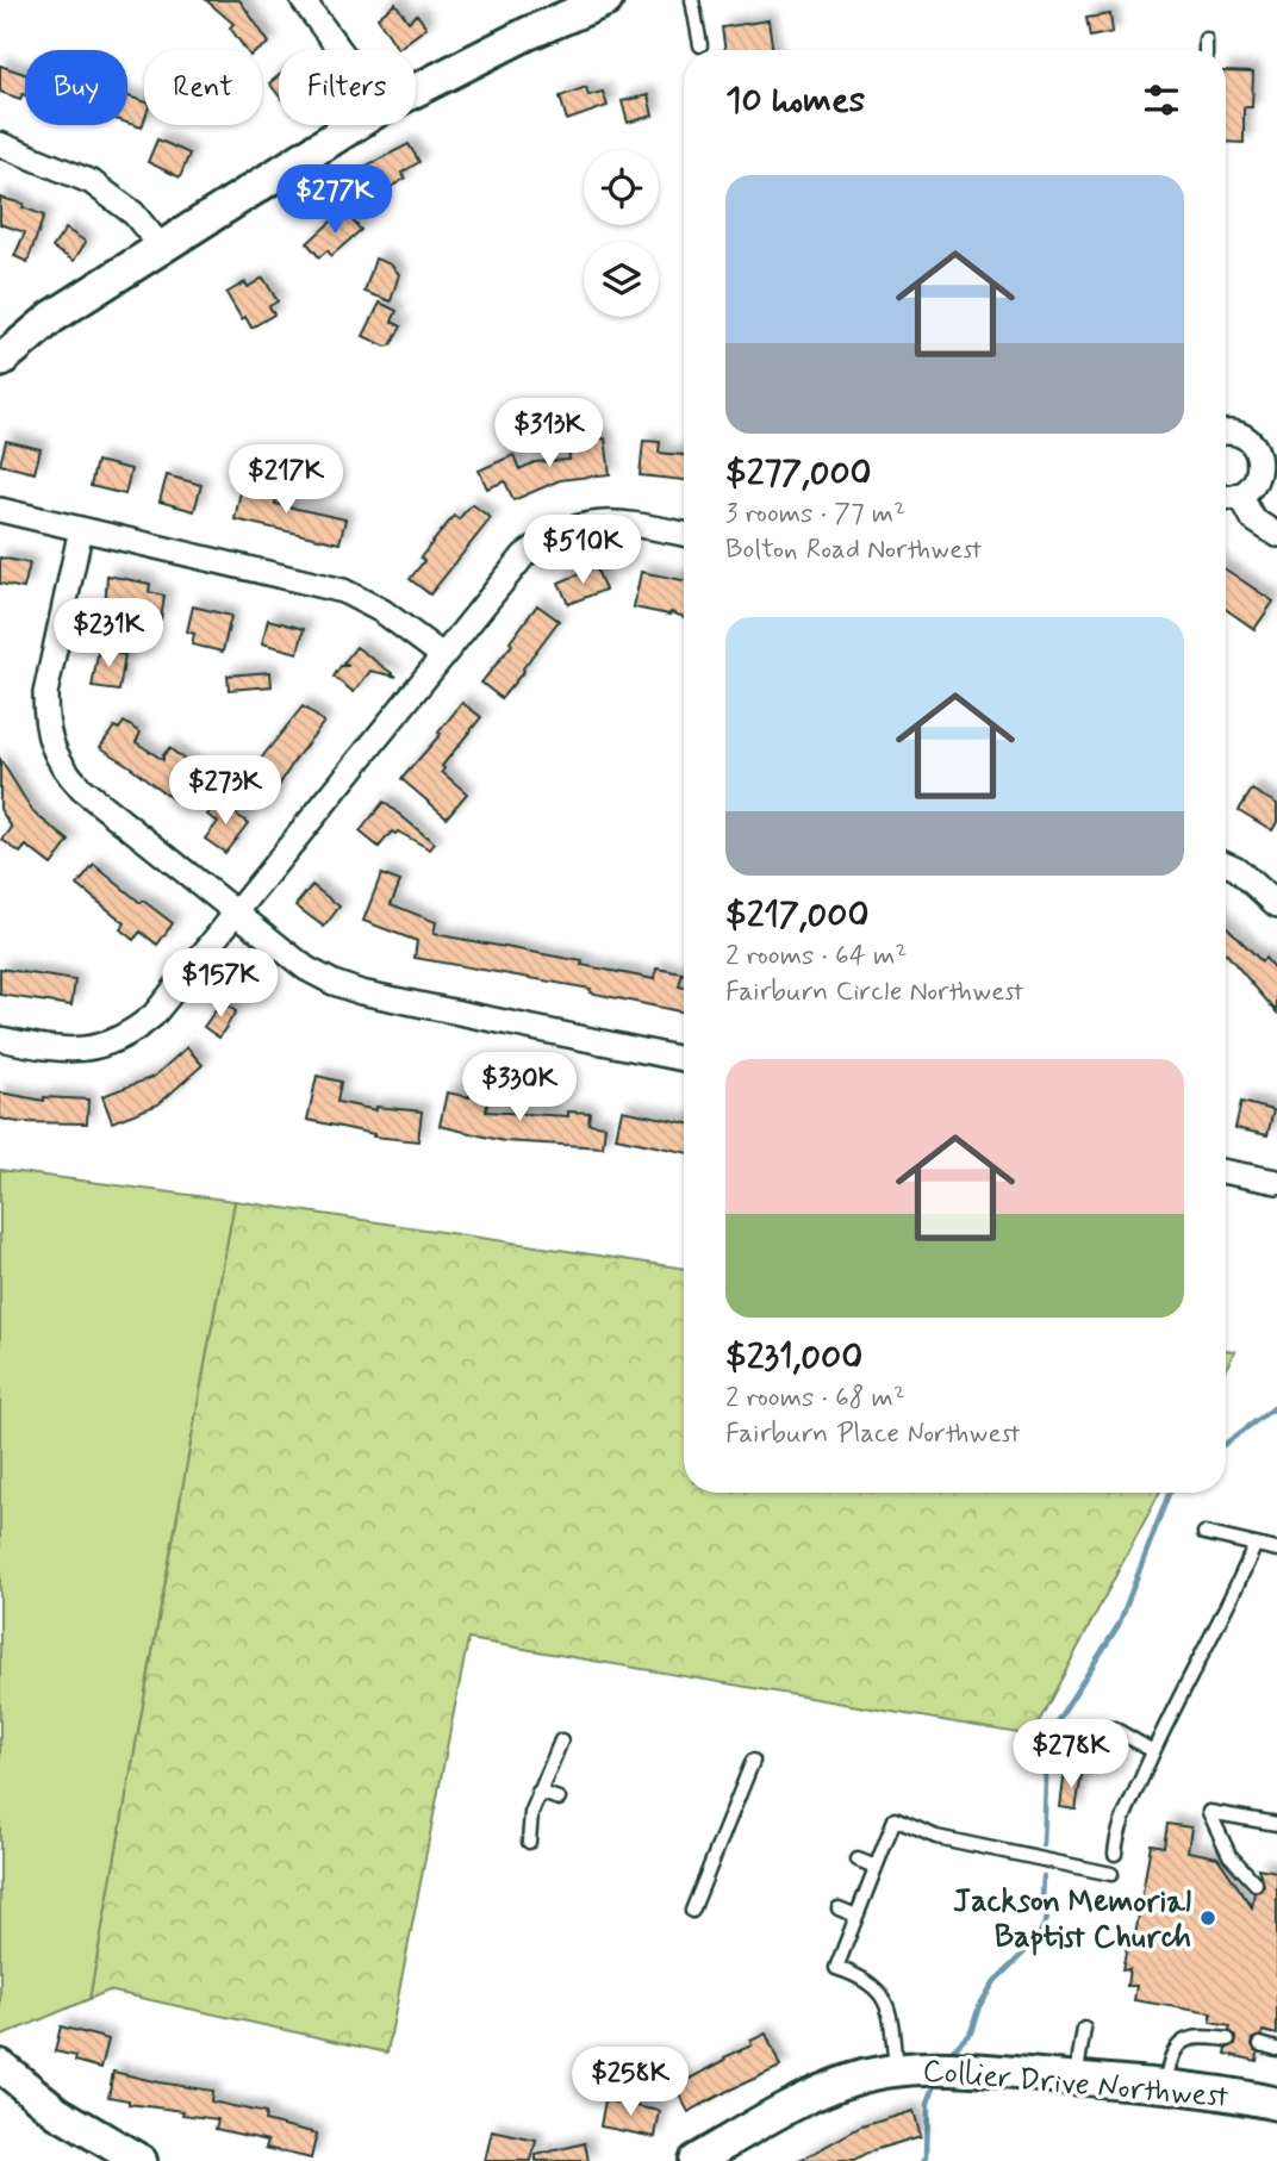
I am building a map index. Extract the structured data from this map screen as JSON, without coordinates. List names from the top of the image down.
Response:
{
  "streets": {
    "main road": ["Collier Drive Northwest"]
  },
  "places": ["Jackson Memorial Baptist Church"],
  "page": {
    "chip": ["Buy", "Rent", "Filters"],
    "heading": "10 homes",
    "list": [
      {
        "name": "$277,000",
        "note": "3 rooms · 77 m² · Bolton Road Northwest"
      },
      {
        "name": "$217,000",
        "note": "2 rooms · 64 m² · Fairburn Circle Northwest"
      },
      {
        "name": "$231,000",
        "note": "2 rooms · 68 m² · Fairburn Place Northwest"
      }
    ],
    "price": [
      "$277K",
      "$313K",
      "$217K",
      "$510K",
      "$231K",
      "$273K",
      "$157K",
      "$330K",
      "$278K",
      "$258K"
    ]
  }
}
